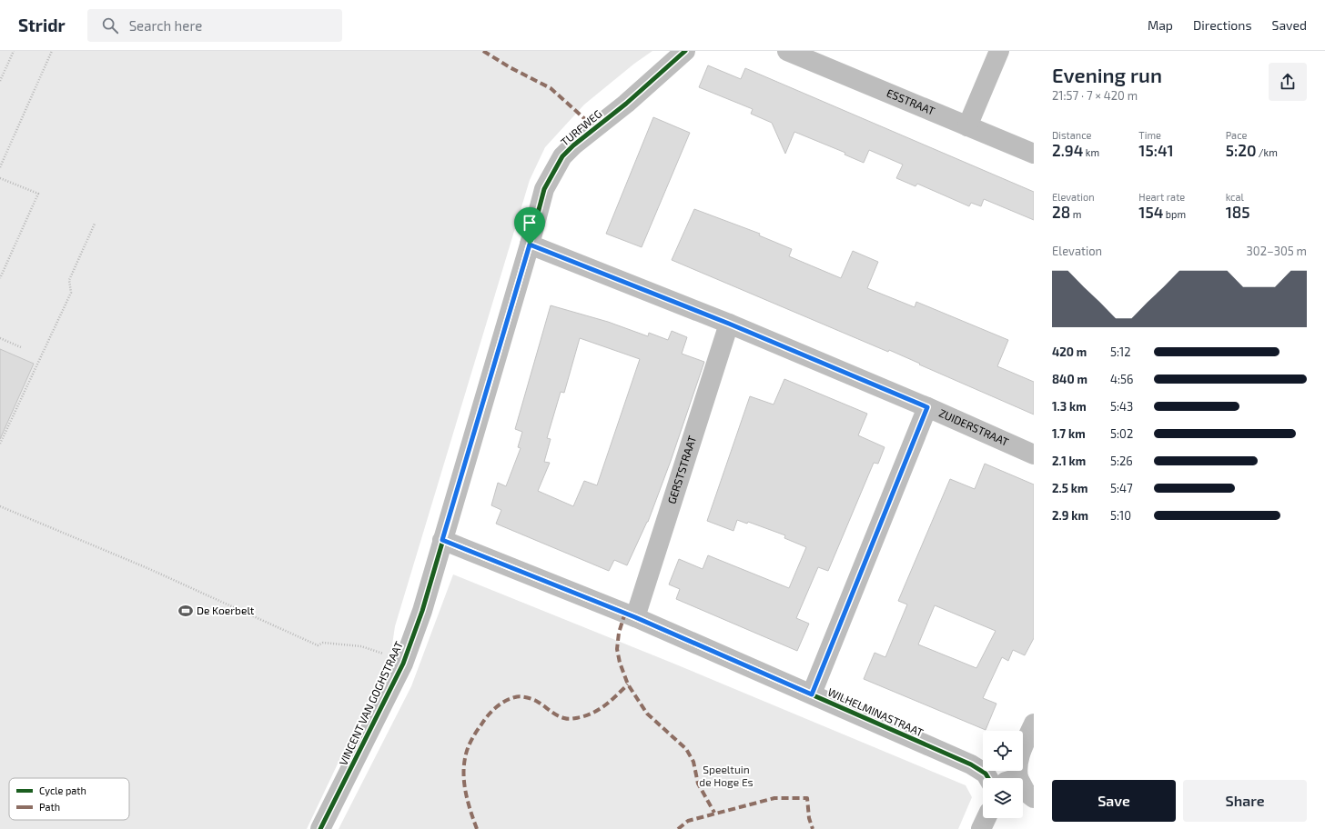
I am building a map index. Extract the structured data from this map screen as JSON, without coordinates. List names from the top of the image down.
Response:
{
  "streets": {
    "street": [
      "ESSTRAAT",
      "TURFWEG",
      "ZUIDERSTRAAT",
      "GERSTSTRAAT",
      "VINCENT VAN GOGHSTRAAT",
      "WILHELMINASTRAAT"
    ]
  },
  "crossings": [
    ["TURFWEG", "ZUIDERSTRAAT"],
    ["TURFWEG", "VINCENT VAN GOGHSTRAAT"],
    ["TURFWEG", "WILHELMINASTRAAT"],
    ["ZUIDERSTRAAT", "GERSTSTRAAT"],
    ["GERSTSTRAAT", "WILHELMINASTRAAT"],
    ["VINCENT VAN GOGHSTRAAT", "WILHELMINASTRAAT"]
  ],
  "parks": ["Speeltuin de Hoge Es"],
  "places": {
    "sports": ["De Koerbelt"]
  },
  "legend": ["Cycle path", "Path"],
  "page": {
    "header": "Stridr",
    "search": "Search here",
    "nav": ["Map", "Directions", "Saved"],
    "heading": ["Evening run", "21:57 · 7 × 420 m"],
    "stats": [
      ["Distance", "2.94 km"],
      ["Time", "15:41"],
      ["Pace", "5:20 /km"],
      ["Elevation", "28 m"],
      ["Heart rate", "154 bpm"],
      ["kcal", "185"]
    ],
    "chart": ["Elevation", "302–305 m"],
    "list": [
      {
        "name": "420 m",
        "note": "5:12"
      },
      {
        "name": "840 m",
        "note": "4:56"
      },
      {
        "name": "1.3 km",
        "note": "5:43"
      },
      {
        "name": "1.7 km",
        "note": "5:02"
      },
      {
        "name": "2.1 km",
        "note": "5:26"
      },
      {
        "name": "2.5 km",
        "note": "5:47"
      },
      {
        "name": "2.9 km",
        "note": "5:10"
      }
    ],
    "buttons": ["Save", "Share"]
  }
}
